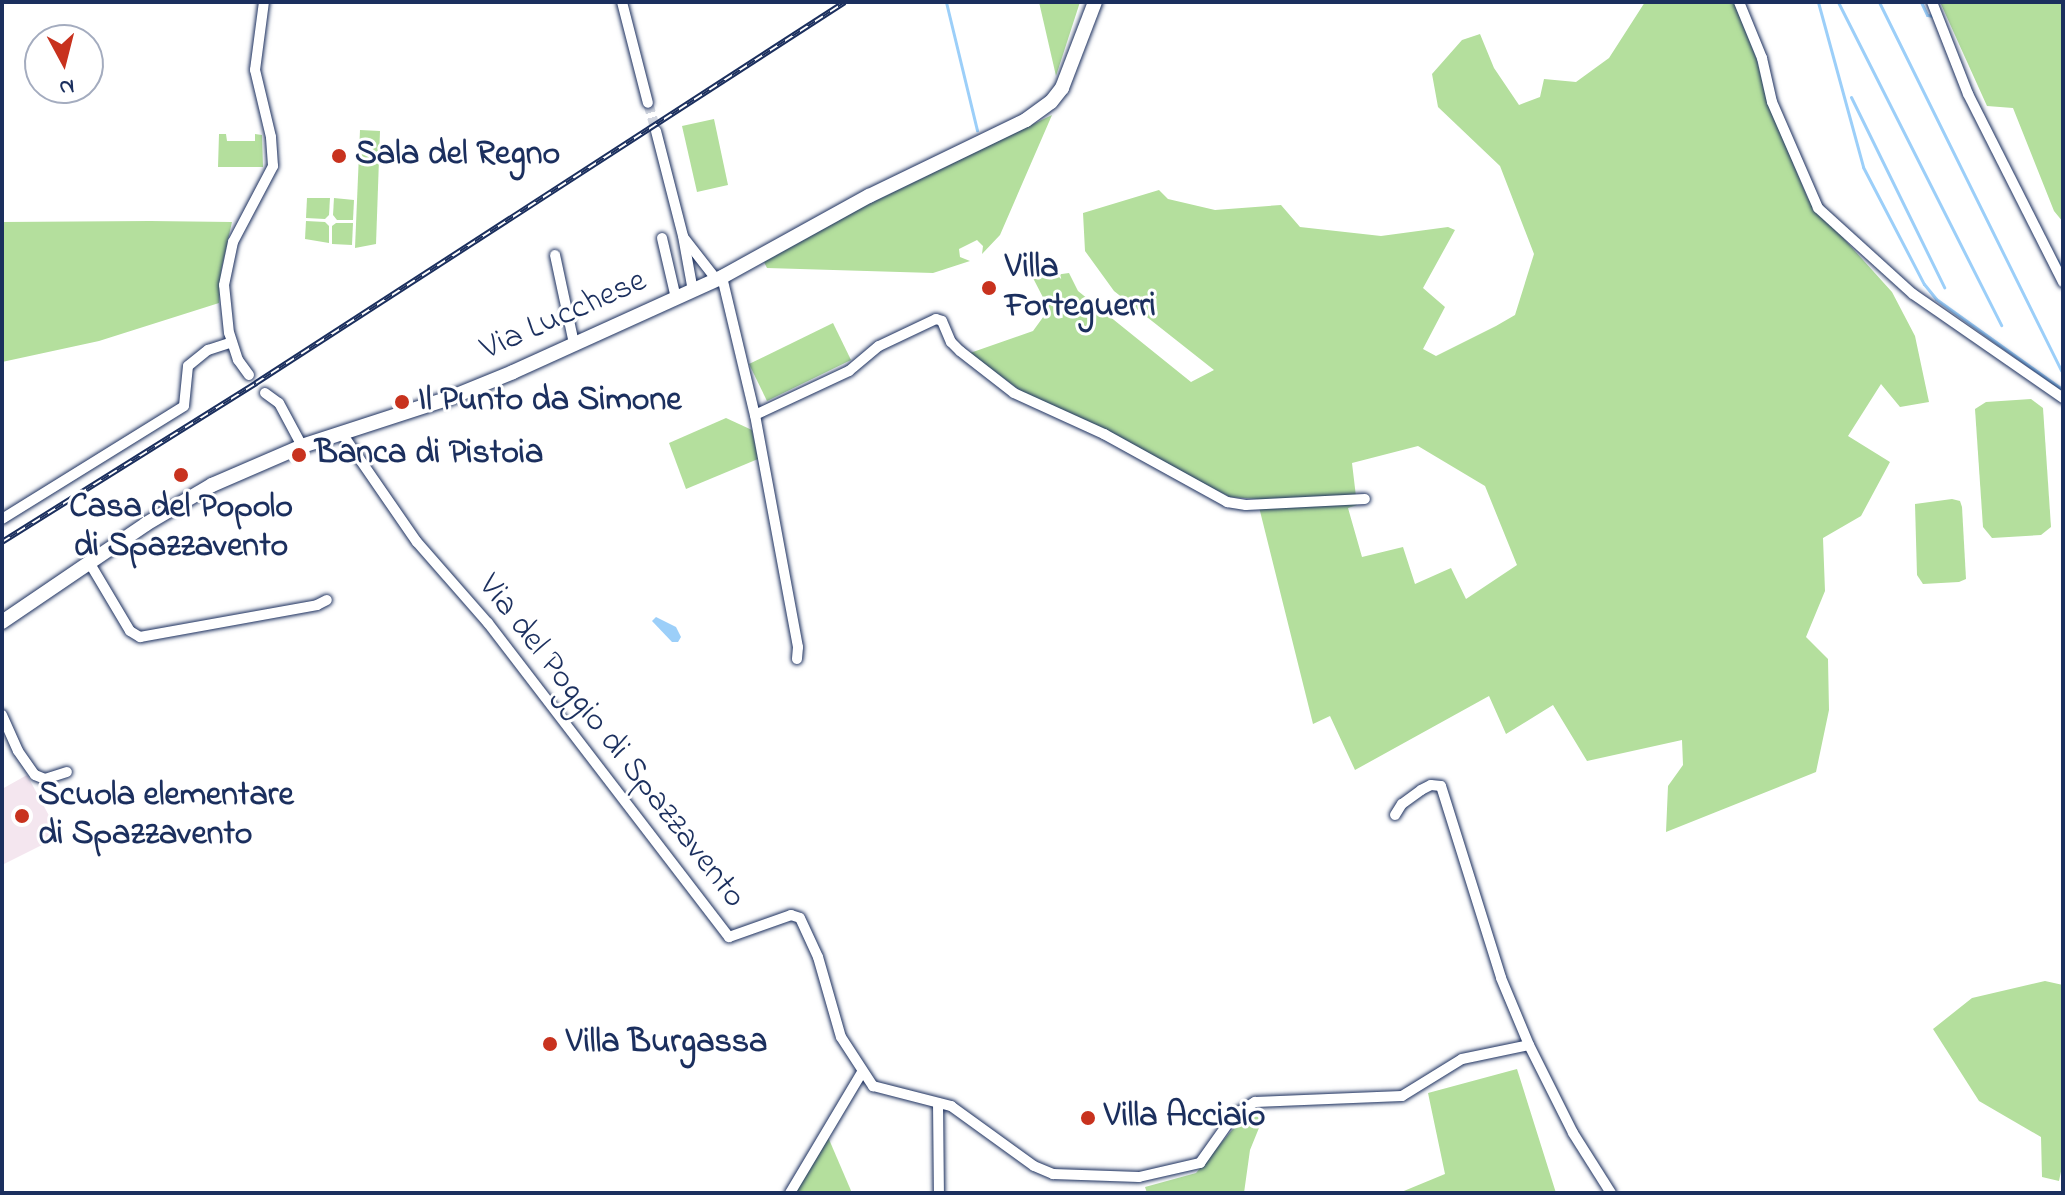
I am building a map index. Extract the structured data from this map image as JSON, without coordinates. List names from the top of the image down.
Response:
{
  "streets": {
    "street": ["Via Lucchese", "Via del Poggio di Spazzavento"]
  },
  "crossings": [
    ["Via Lucchese", "Via del Poggio di Spazzavento"]
  ],
  "places": [
    "Sala del Regno",
    "Villa Forteguerri",
    "Il Punto da Simone",
    "Banca di Pistoia",
    "Casa del Popolo di Spazzavento",
    "Scuola elementare di Spazzavento",
    "Villa Burgassa",
    "Villa Acciaio"
  ],
  "north": "bottom"
}
